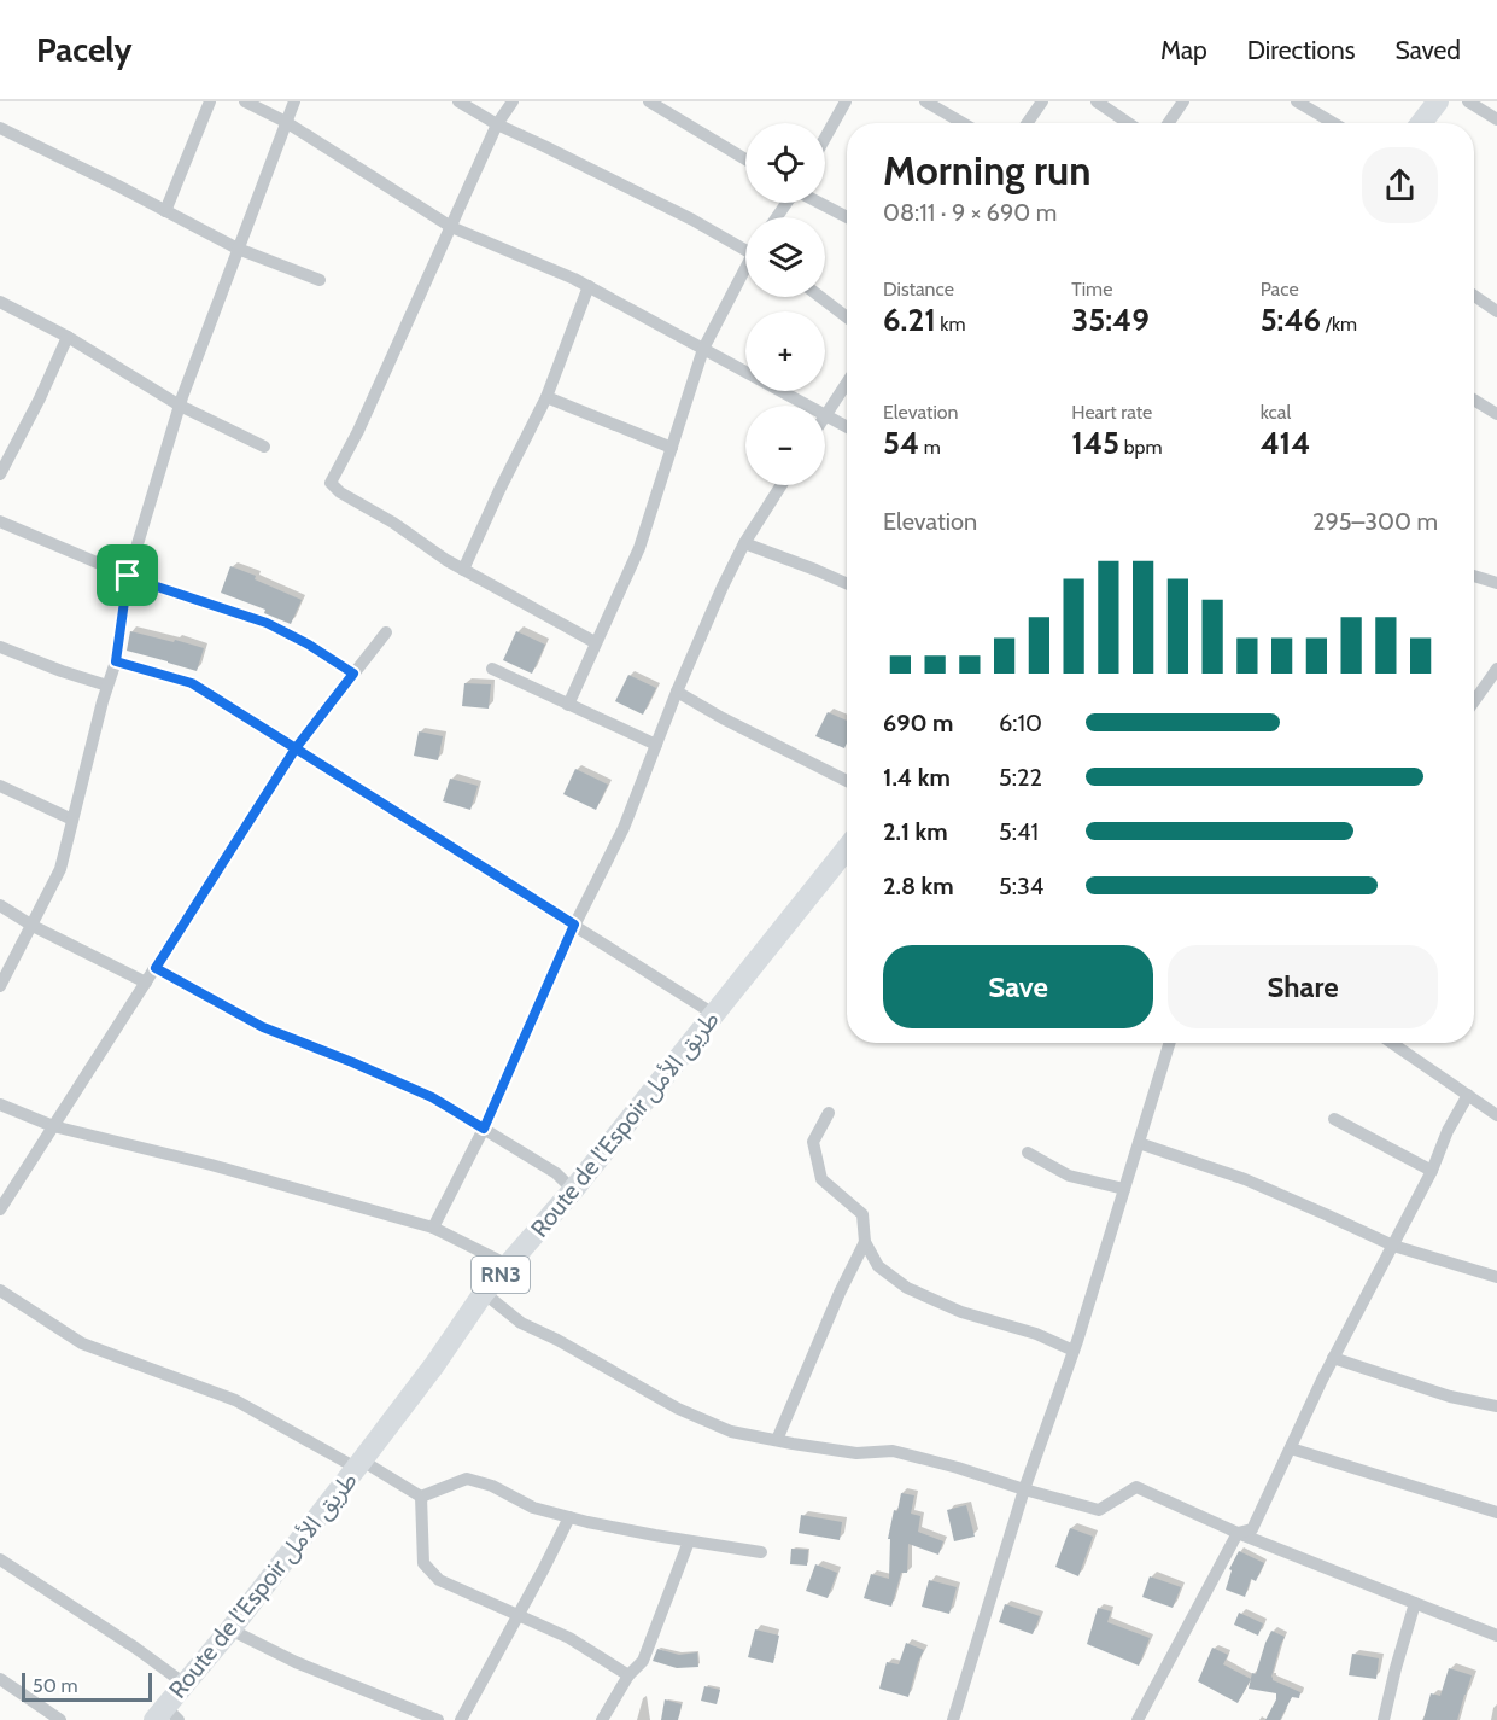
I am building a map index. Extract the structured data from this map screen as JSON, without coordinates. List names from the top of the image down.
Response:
{
  "streets": {
    "highway": ["Route de l’Espoir طريق الأمل", "RN3"]
  },
  "scale_bar": "50 m",
  "page": {
    "header": "Pacely",
    "nav": ["Map", "Directions", "Saved"],
    "map_buttons": ["+", "−"],
    "heading": ["Morning run", "08:11 · 9 × 690 m"],
    "stats": [
      ["Distance", "6.21 km"],
      ["Time", "35:49"],
      ["Pace", "5:46 /km"],
      ["Elevation", "54 m"],
      ["Heart rate", "145 bpm"],
      ["kcal", "414"]
    ],
    "chart": ["Elevation", "295–300 m"],
    "list": [
      {
        "name": "690 m",
        "note": "6:10"
      },
      {
        "name": "1.4 km",
        "note": "5:22"
      },
      {
        "name": "2.1 km",
        "note": "5:41"
      },
      {
        "name": "2.8 km",
        "note": "5:34"
      }
    ],
    "buttons": ["Save", "Share"],
    "scale": "50 m"
  }
}
